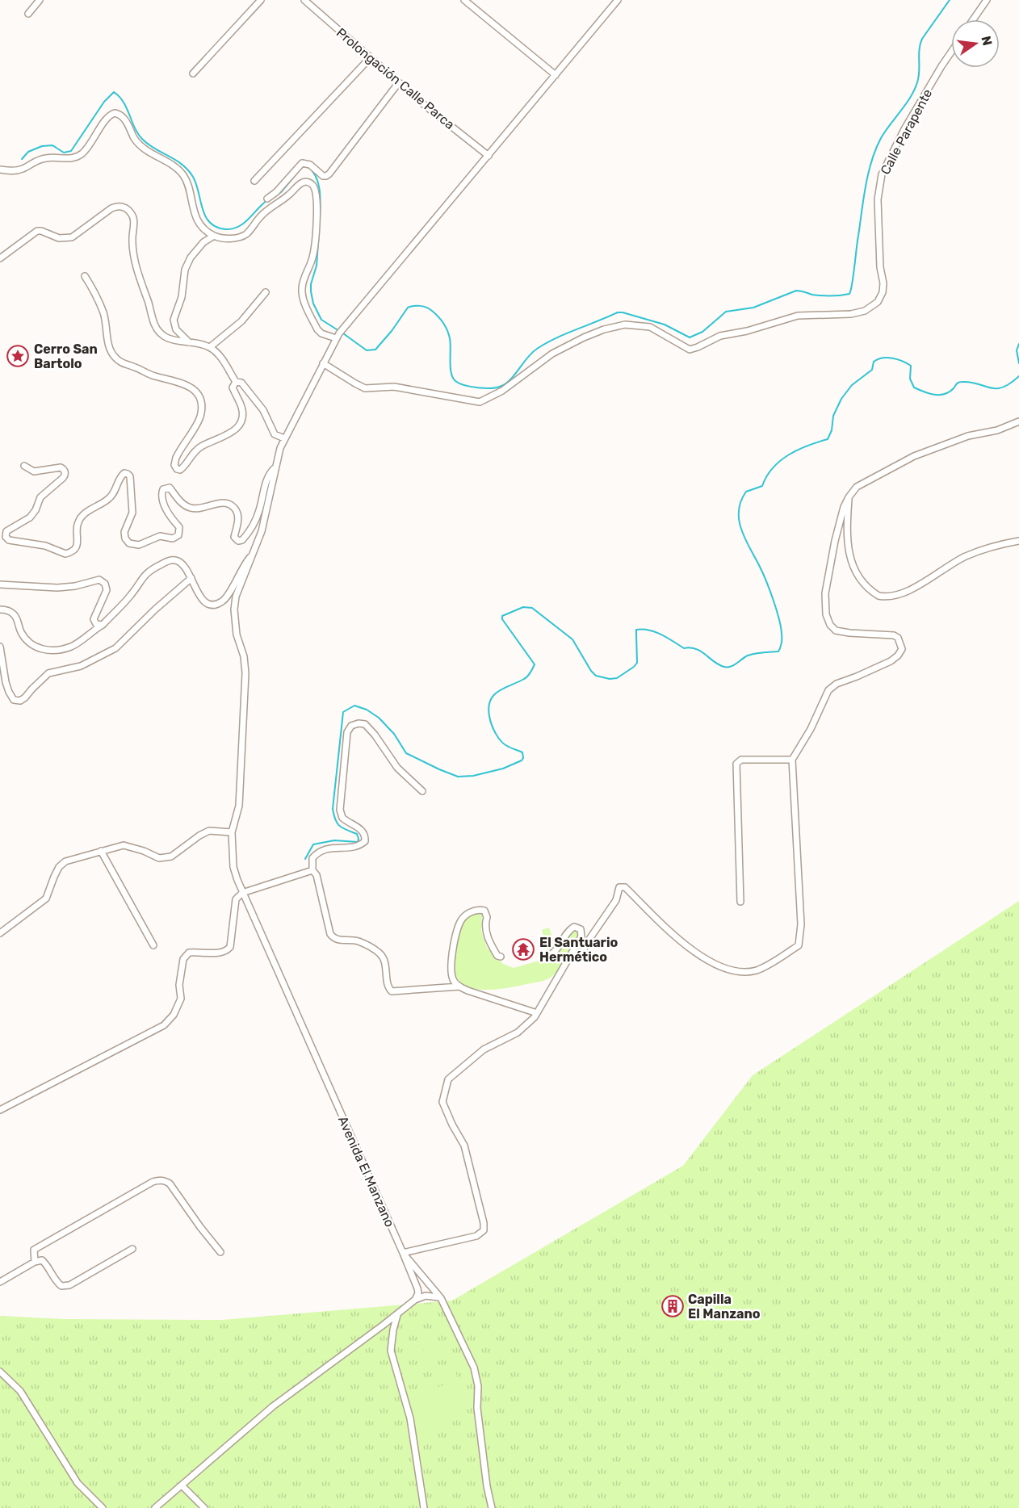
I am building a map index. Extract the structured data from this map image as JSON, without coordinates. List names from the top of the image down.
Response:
{
  "streets": {
    "street": ["Prolongación Calle Parca", "Calle Parapente", "Avenida El Manzano"]
  },
  "places": {
    "place": ["Cerro San Bartolo"],
    "temple": ["El Santuario Hermético"],
    "building": ["Capilla El Manzano"]
  },
  "north": "right"
}
